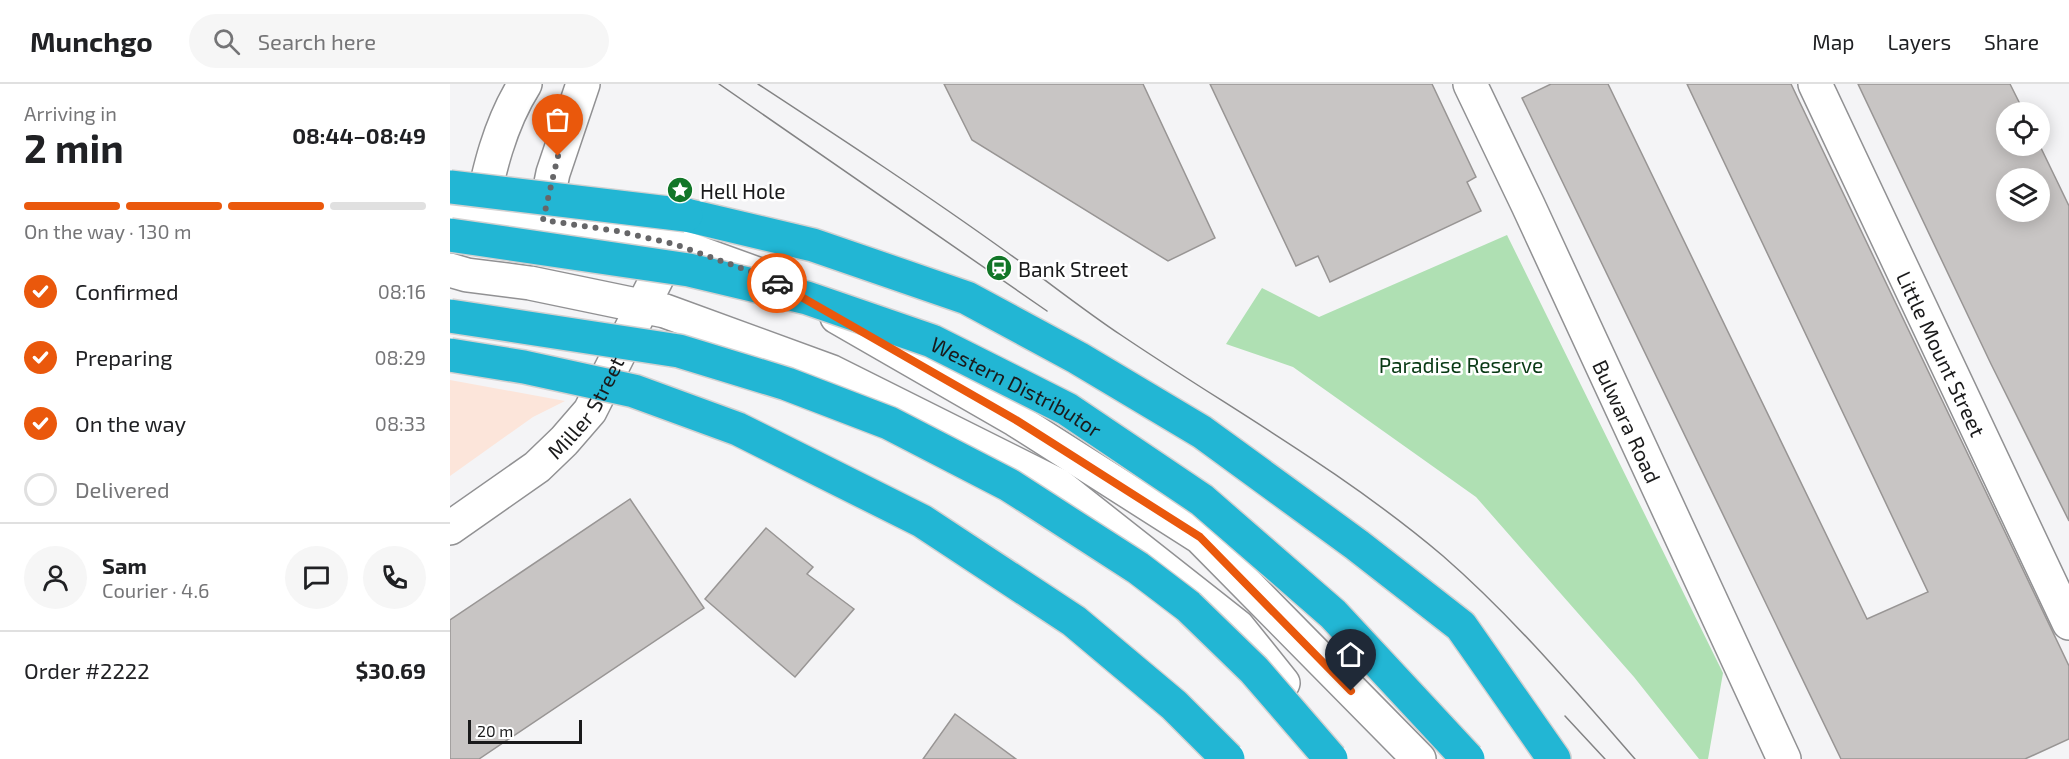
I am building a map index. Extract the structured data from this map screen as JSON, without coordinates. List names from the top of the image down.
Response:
{
  "streets": {
    "highway": ["Western Distributor"],
    "street": ["Little Mount Street", "Miller Street", "Bulwara Road"]
  },
  "parks": ["Paradise Reserve"],
  "places": {
    "place": ["Hell Hole"],
    "station": ["Bank Street"]
  },
  "scale_bar": "20 m",
  "page": {
    "header": "Munchgo",
    "search": "Search here",
    "nav": ["Map", "Layers", "Share"],
    "heading": ["2 min", "Arriving in", "08:44–08:49"],
    "panel": [
      "Sam",
      "Courier · 4.6",
      "Order #2222",
      "$30.69"
    ],
    "bar": "On the way · 130 m",
    "list": [
      ["Confirmed", "08:16"],
      ["Preparing", "08:29"],
      ["On the way", "08:33"],
      "Delivered"
    ],
    "scale": "20 m"
  }
}
